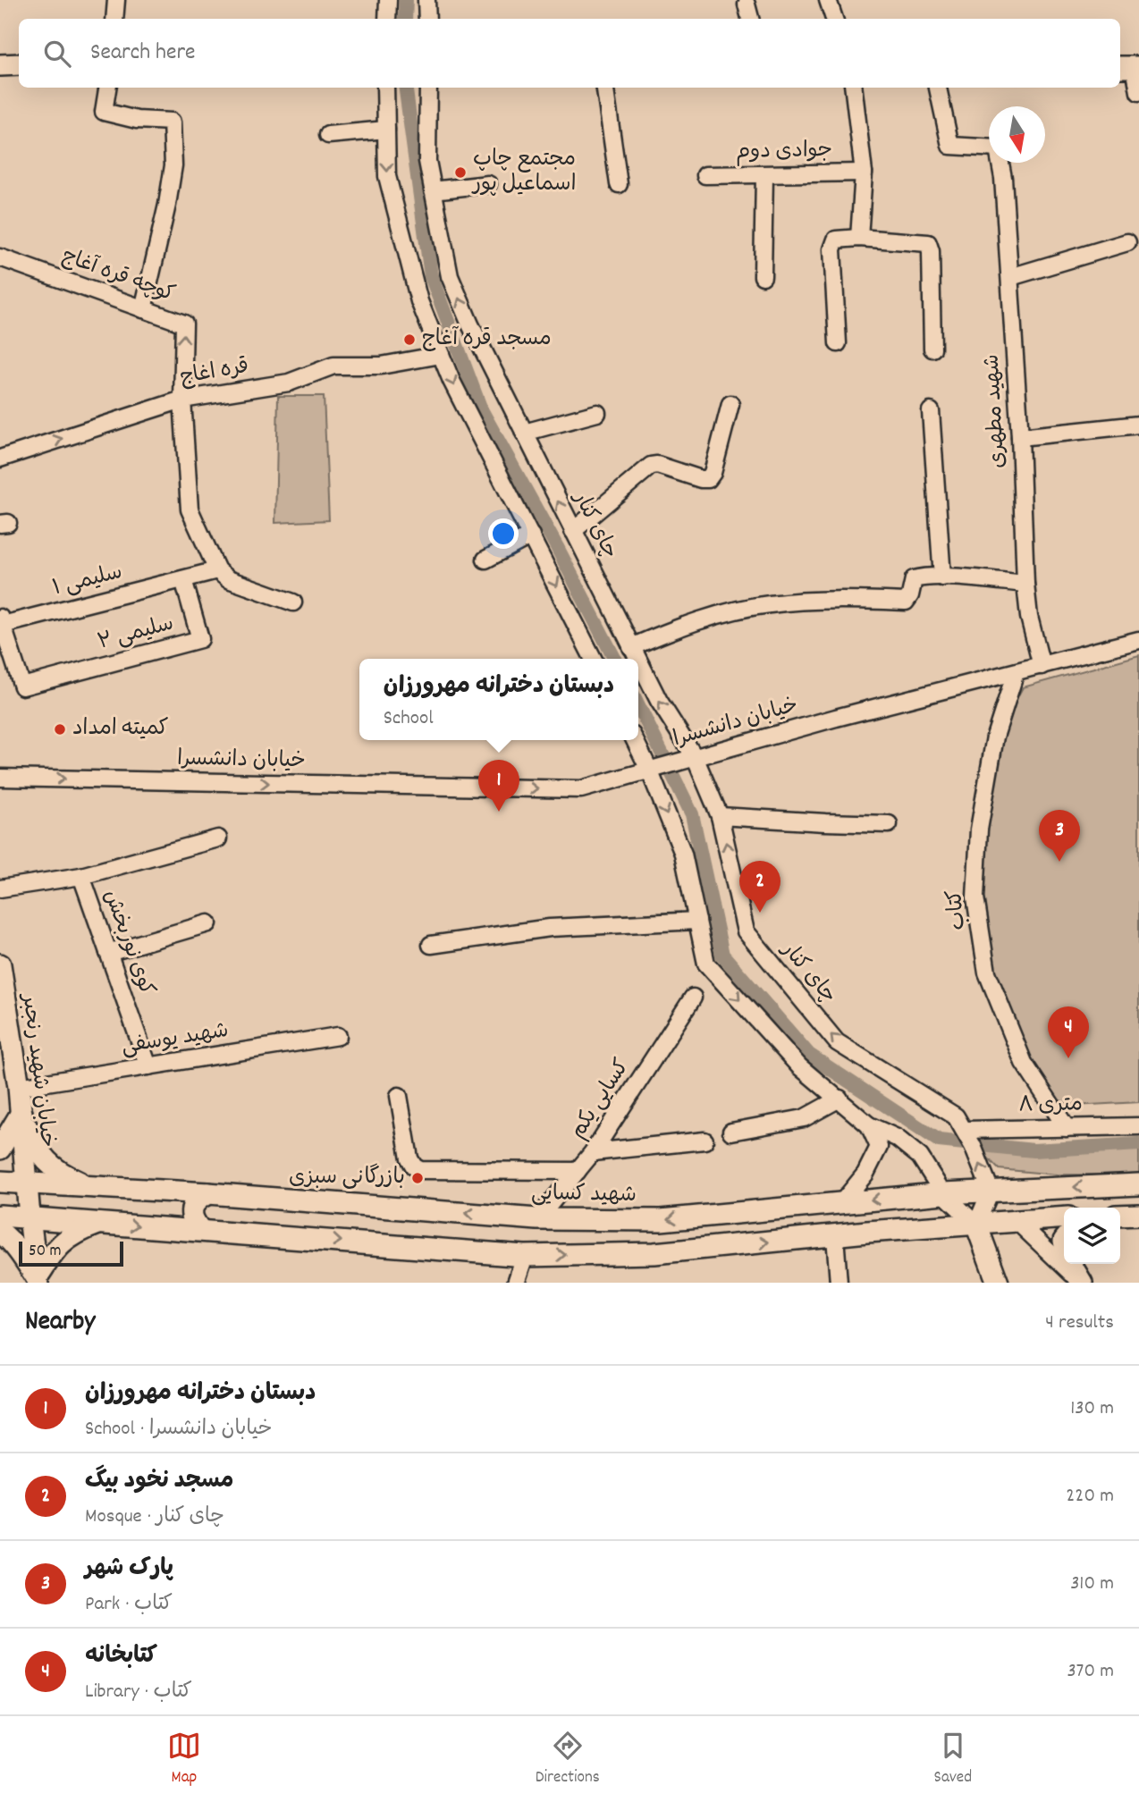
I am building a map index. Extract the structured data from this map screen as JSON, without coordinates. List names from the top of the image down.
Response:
{
  "streets": {
    "main road": ["خیابان شهید رنجبر", "شهید کسایی"],
    "street": [
      "جوادی دوم",
      "کوچه قره آغاج",
      "قره اغاج",
      "شهید مطهری",
      "چای کنار",
      "سلیمی ۱",
      "سلیمی ۲",
      "خیابان دانشسرا",
      "کتاب",
      "کوی نوربخش",
      "شهید یوسفی",
      "کسایی یکم",
      "۸ متری"
    ]
  },
  "crossings": [
    ["کوچه قره آغاج", "قره اغاج"],
    ["شهید مطهری", "خیابان دانشسرا"],
    ["چای کنار", "خیابان دانشسرا"],
    ["چای کنار", "۸ متری"],
    ["چای کنار", "شهید کسایی"],
    ["سلیمی ۱", "سلیمی ۲"],
    ["خیابان دانشسرا", "کتاب"],
    ["کتاب", "۸ متری"],
    ["کوی نوربخش", "شهید یوسفی"],
    ["شهید یوسفی", "خیابان شهید رنجبر"],
    ["خیابان شهید رنجبر", "شهید کسایی"],
    ["کسایی یکم", "شهید کسایی"]
  ],
  "one_way": ["کوچه قره آغاج", "قره اغاج"],
  "places": [
    "مجتمع چاپ اسماعیل پور",
    "مسجد قره آغاج",
    "کمیته امداد",
    "بازرگانی سبزی"
  ],
  "scale_bar": "50 m",
  "north": "bottom",
  "page": {
    "search": "Search here",
    "popup": ["دبستان دخترانه مهرورزان", "School"],
    "pins": [
      "1",
      "3",
      "2",
      "4"
    ],
    "scale": "50 m",
    "heading": ["Nearby", "4 results"],
    "list": [
      {
        "mark": "1",
        "name": "دبستان دخترانه مهرورزان",
        "note": "School · خیابان دانشسرا",
        "value": "130 m"
      },
      {
        "mark": "2",
        "name": "مسجد نخود‌ بیگ",
        "note": "Mosque · چای کنار",
        "value": "220 m"
      },
      {
        "mark": "3",
        "name": "پارک شهر",
        "note": "Park · کتاب",
        "value": "310 m"
      },
      {
        "mark": "4",
        "name": "کتابخانه",
        "note": "Library · کتاب",
        "value": "370 m"
      }
    ],
    "nav": ["Map", "Directions", "Saved"]
  }
}
